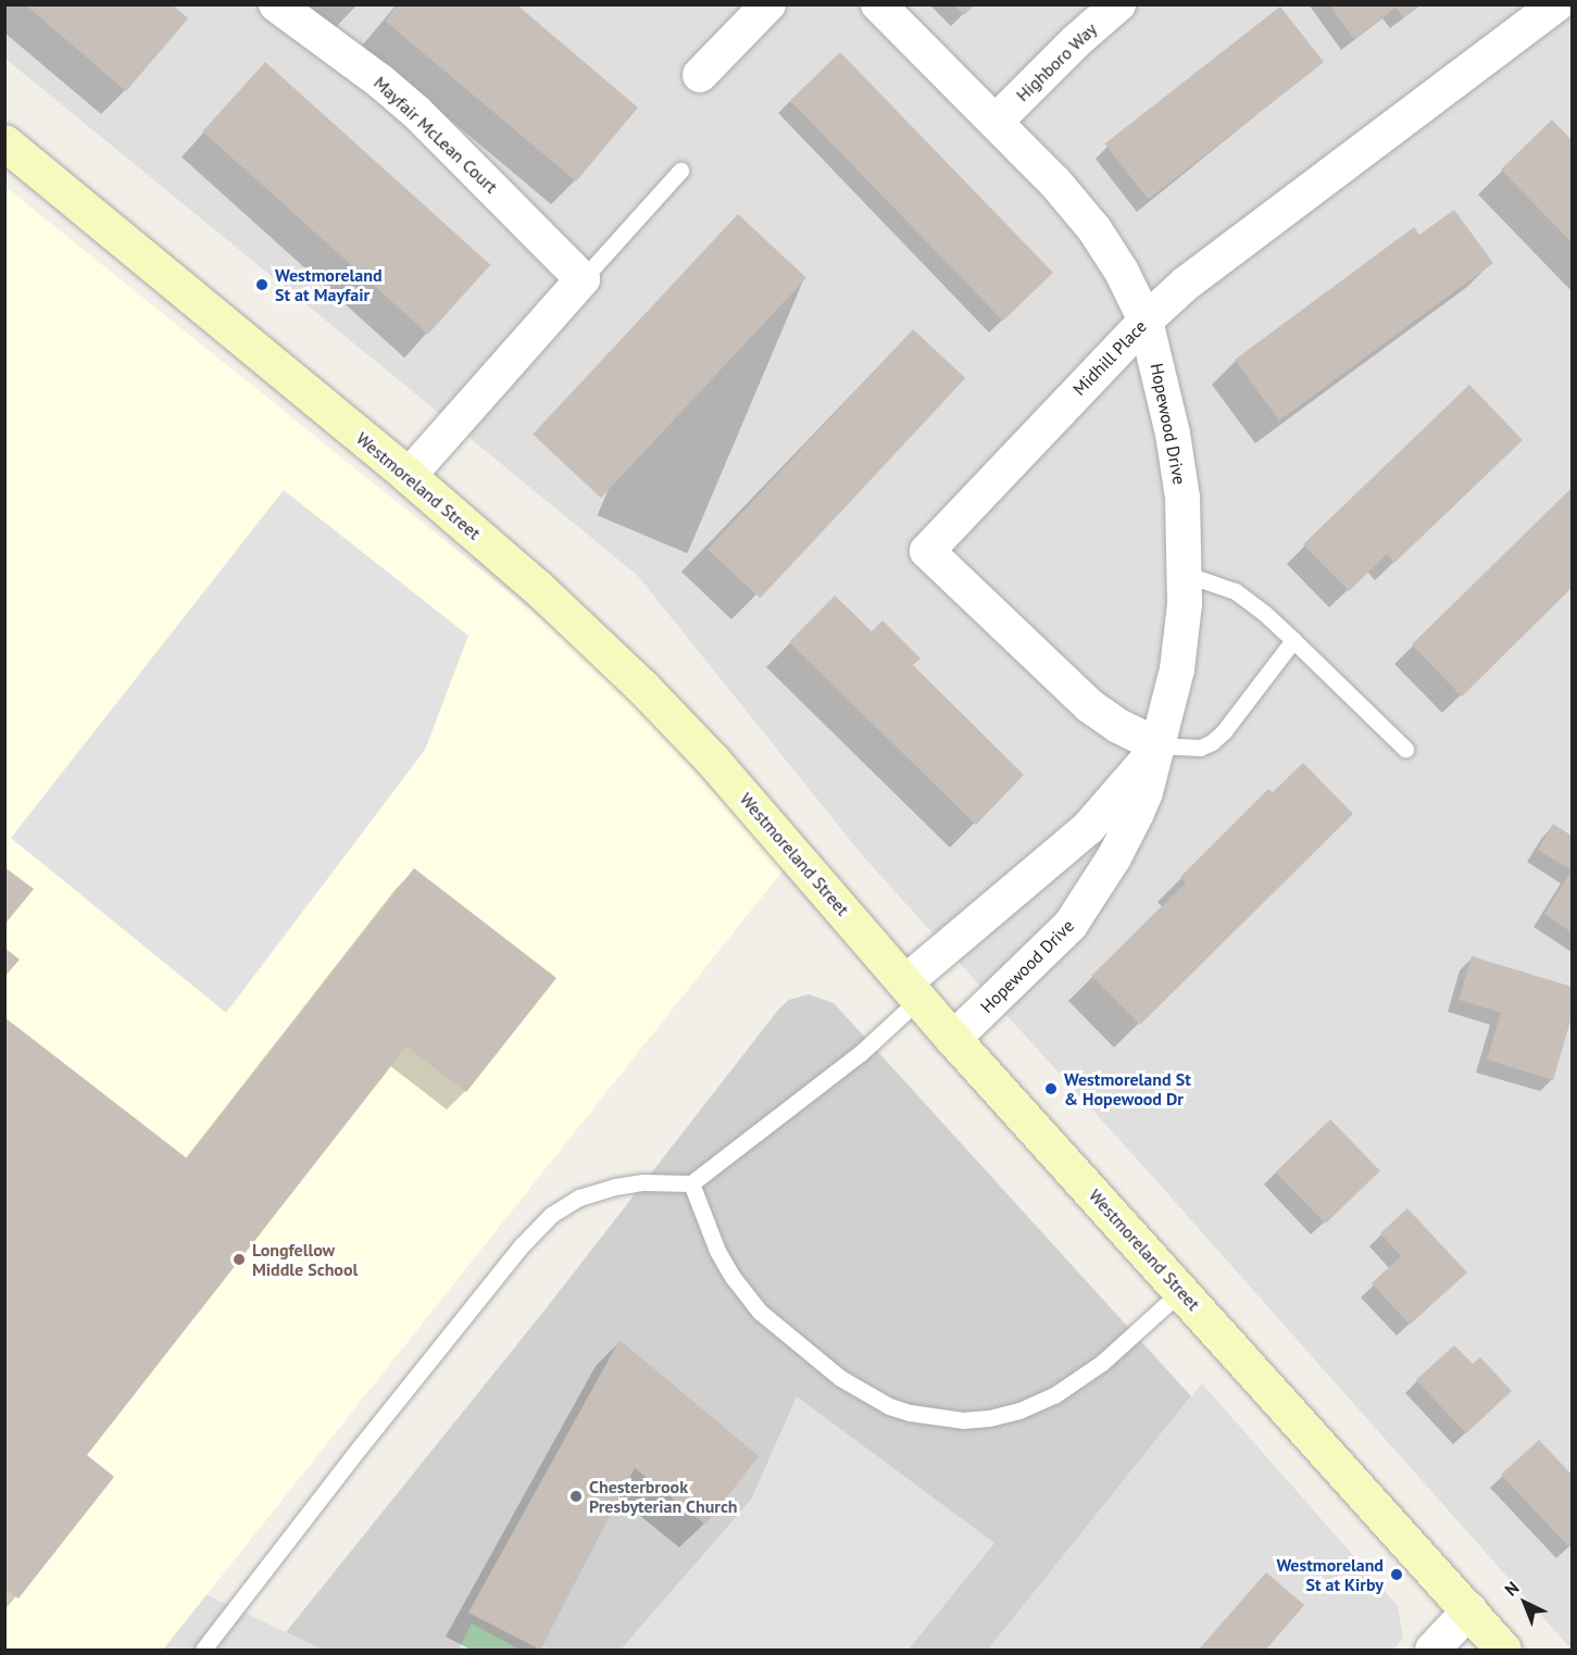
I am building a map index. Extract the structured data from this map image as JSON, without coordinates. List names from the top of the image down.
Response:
{
  "streets": {
    "main road": ["Westmoreland Street"],
    "street": [
      "Highboro Way",
      "Mayfair McLean Court",
      "Midhill Place",
      "Hopewood Drive"
    ]
  },
  "crossings": [
    ["Highboro Way", "Hopewood Drive"],
    ["Midhill Place", "Hopewood Drive"],
    ["Hopewood Drive", "Westmoreland Street"]
  ],
  "places": [
    "Westmoreland St at Mayfair",
    "Westmoreland St & Hopewood Dr",
    "Longfellow Middle School",
    "Chesterbrook Presbyterian Church",
    "Westmoreland St at Kirby"
  ],
  "north": "top left"
}
